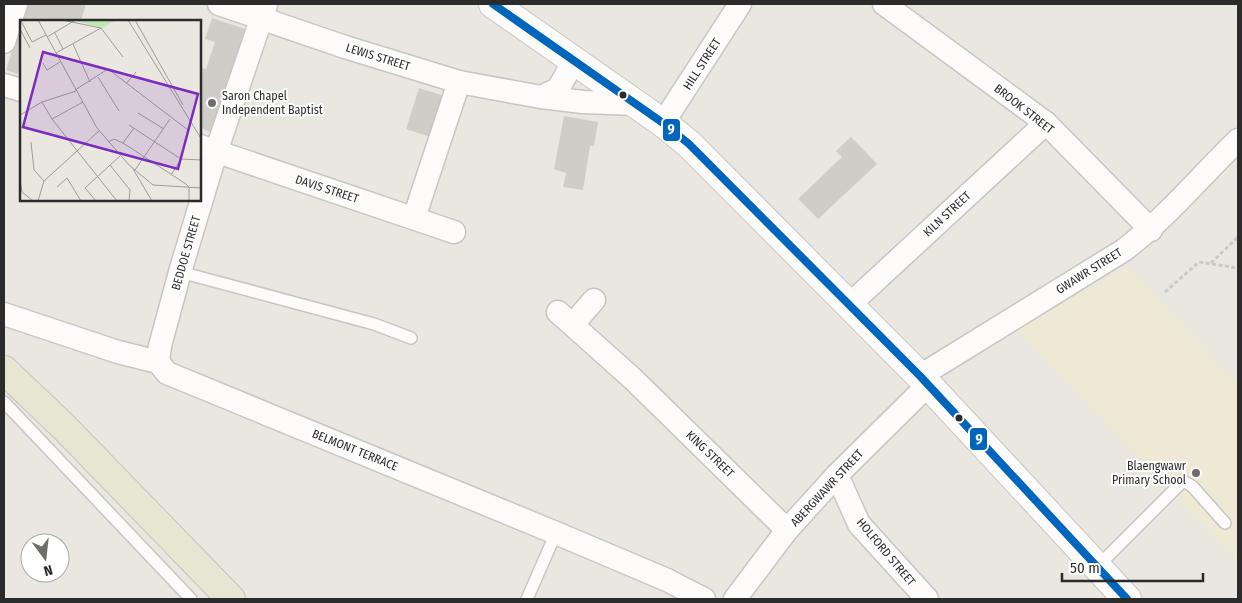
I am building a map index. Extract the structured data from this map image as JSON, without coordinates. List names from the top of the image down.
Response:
{
  "streets": {
    "street": [
      "LEWIS STREET",
      "HILL STREET",
      "BROOK STREET",
      "DAVIS STREET",
      "KILN STREET",
      "BEDDOE STREET",
      "GWAWR STREET",
      "BELMONT TERRACE",
      "KING STREET",
      "ABERGWAWR STREET",
      "HOLFORD STREET"
    ]
  },
  "crossings": [
    ["LEWIS STREET", "BEDDOE STREET"],
    ["BROOK STREET", "KILN STREET"],
    ["BROOK STREET", "GWAWR STREET"],
    ["DAVIS STREET", "BEDDOE STREET"],
    ["BEDDOE STREET", "BELMONT TERRACE"],
    ["GWAWR STREET", "ABERGWAWR STREET"],
    ["KING STREET", "ABERGWAWR STREET"],
    ["ABERGWAWR STREET", "HOLFORD STREET"]
  ],
  "places": ["Saron Chapel Independent Baptist", "Blaengwawr Primary School"],
  "lines": ["transit line 9"],
  "scale_bar": "50 m",
  "north": "bottom"
}
